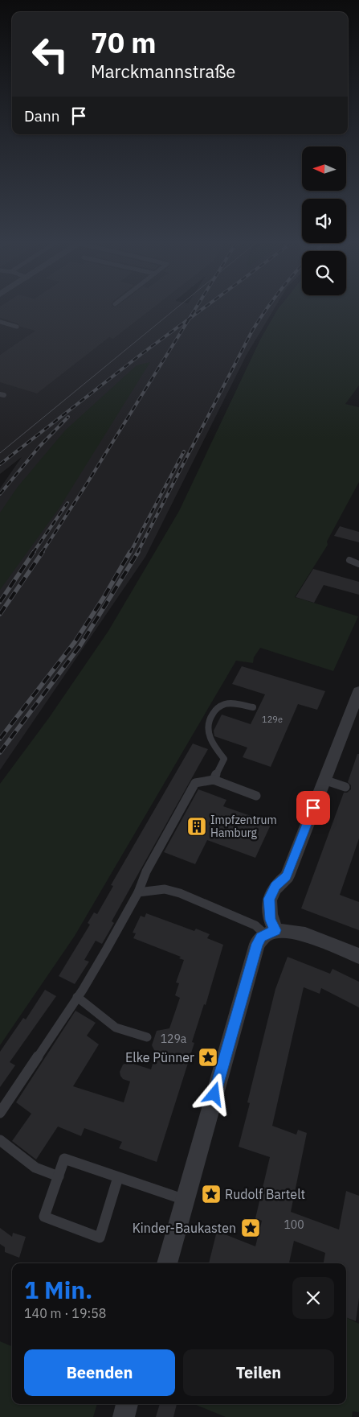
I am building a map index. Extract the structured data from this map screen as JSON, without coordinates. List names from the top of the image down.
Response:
{
  "places": {
    "building": ["Impfzentrum Hamburg"],
    "place": ["Elke Pünner", "Rudolf Bartelt", "Kinder-Baukasten"]
  },
  "house_numbers": ["129e", "129a", "100"],
  "north": "left",
  "page": {
    "turn": ["70 m", "Marckmannstraße"],
    "then": "Dann",
    "heading": ["1 Min.", "140 m · 19:58"],
    "buttons": ["Beenden", "Teilen"]
  }
}
